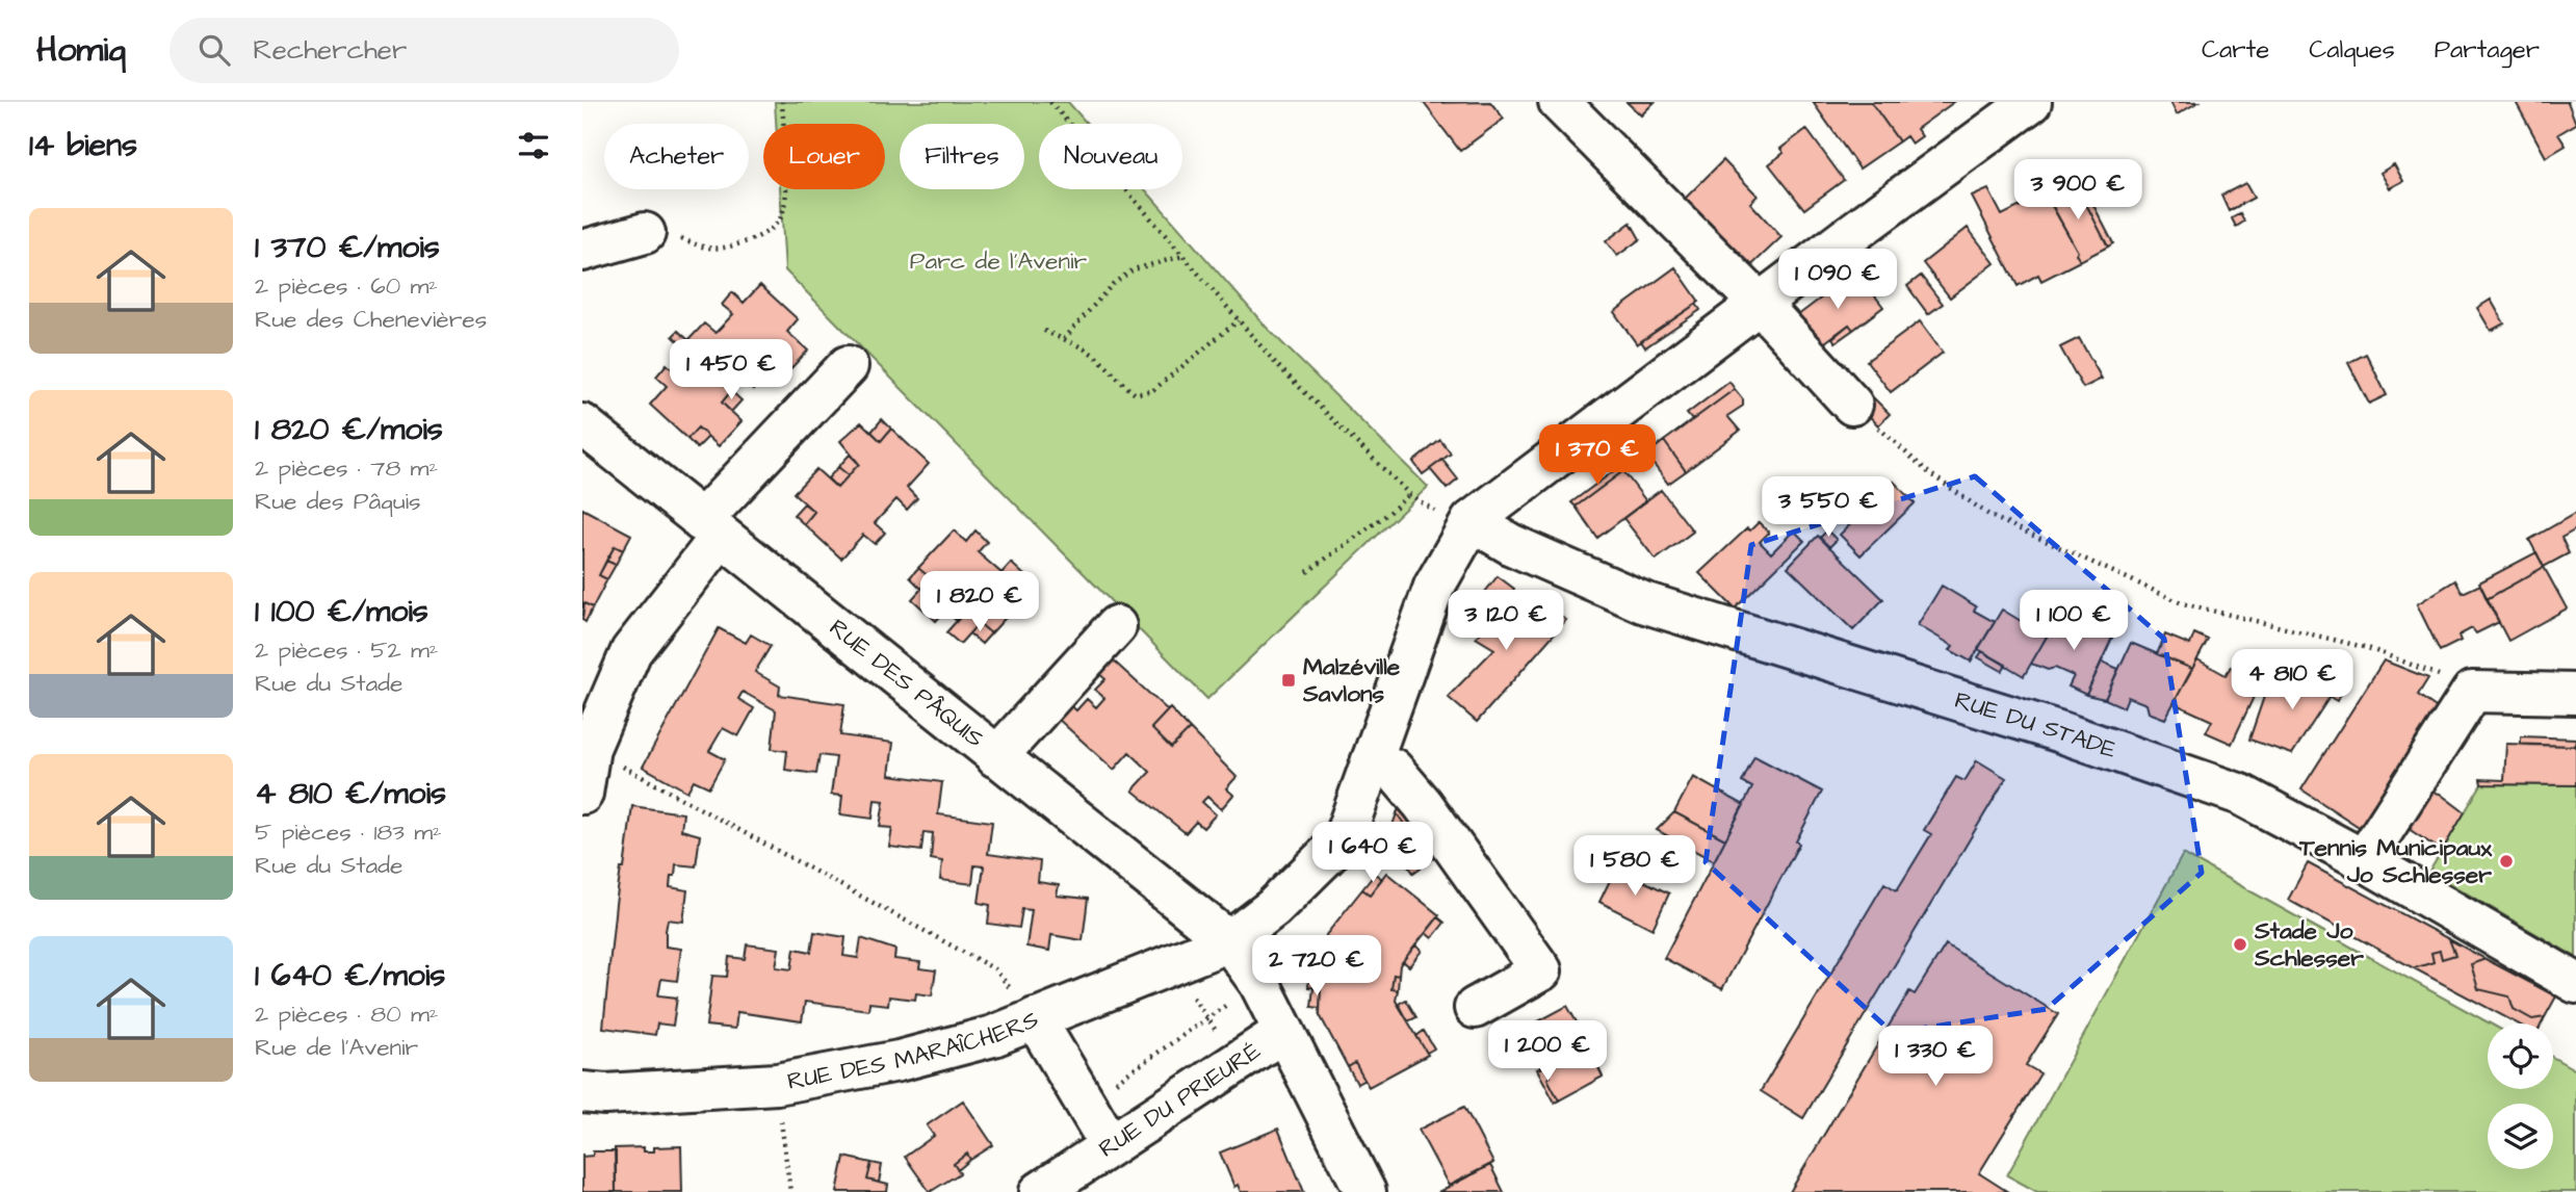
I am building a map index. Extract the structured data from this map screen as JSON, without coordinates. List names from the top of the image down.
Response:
{
  "streets": {
    "street": [
      "RUE DES PÂQUIS",
      "RUE DU STADE",
      "RUE DES MARAÎCHERS",
      "RUE DU PRIEURÉ"
    ]
  },
  "crossings": [
    ["RUE DES PÂQUIS", "RUE DES MARAÎCHERS"],
    ["RUE DES PÂQUIS", "RUE DU PRIEURÉ"],
    ["RUE DU STADE", "RUE DES MARAÎCHERS"]
  ],
  "parks": ["Parc de l’Avenir"],
  "places": {
    "transit": ["Malzéville Savlons"],
    "other": ["Tennis Municipaux Jo Schlesser", "Stade Jo Schlesser"]
  },
  "page": {
    "header": "Homiq",
    "search": "Rechercher",
    "nav": ["Carte", "Calques", "Partager"],
    "heading": "14 biens",
    "chip": [
      "Acheter",
      "Louer",
      "Filtres",
      "Nouveau"
    ],
    "price": [
      "3 900 €",
      "1 090 €",
      "1 450 €",
      "1 370 €",
      "3 550 €",
      "1 820 €",
      "3 120 €",
      "1 100 €",
      "4 810 €",
      "1 640 €",
      "1 580 €",
      "2 720 €",
      "1 200 €",
      "1 330 €"
    ],
    "list": [
      {
        "name": "1 370 €/mois",
        "note": "2 pièces · 60 m² · Rue des Chenevières"
      },
      {
        "name": "1 820 €/mois",
        "note": "2 pièces · 78 m² · Rue des Pâquis"
      },
      {
        "name": "1 100 €/mois",
        "note": "2 pièces · 52 m² · Rue du Stade"
      },
      {
        "name": "4 810 €/mois",
        "note": "5 pièces · 183 m² · Rue du Stade"
      },
      {
        "name": "1 640 €/mois",
        "note": "2 pièces · 80 m² · Rue de l'Avenir"
      }
    ]
  }
}
